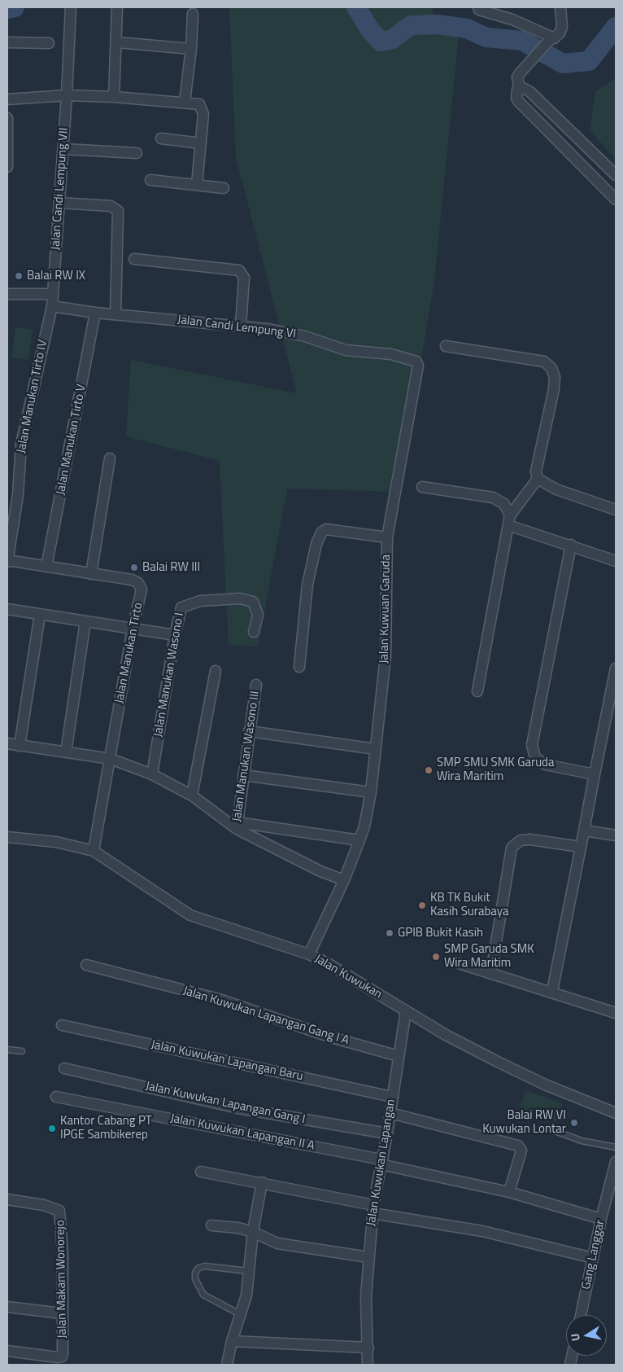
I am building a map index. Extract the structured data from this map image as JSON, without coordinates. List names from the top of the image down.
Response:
{
  "streets": {
    "street": [
      "Jalan Candi Lempung VII",
      "Jalan Candi Lempung VI",
      "Jalan Manukan Tirto IV",
      "Jalan Manukan Tirto V",
      "Jalan Kuwuan Garuda",
      "Jalan Manukan Tirto",
      "Jalan Manukan Wasono I",
      "Jalan Manukan Wasono III",
      "Jalan Kuwukan",
      "Jalan Kuwukan Lapangan Gang I A",
      "Jalan Kuwukan Lapangan Baru",
      "Jalan Kuwukan Lapangan Gang I",
      "Jalan Kuwukan Lapangan II A",
      "Jalan Kuwukan Lapangan",
      "Gang Langgar",
      "Jalan Makam Wonorejo"
    ]
  },
  "crossings": [
    ["Jalan Candi Lempung VII", "Jalan Candi Lempung VI"],
    ["Jalan Candi Lempung VII", "Jalan Manukan Tirto IV"],
    ["Jalan Candi Lempung VI", "Jalan Manukan Tirto IV"],
    ["Jalan Candi Lempung VI", "Jalan Manukan Tirto V"],
    ["Jalan Candi Lempung VI", "Jalan Kuwuan Garuda"],
    ["Jalan Manukan Tirto IV", "Jalan Manukan Tirto"],
    ["Jalan Manukan Tirto V", "Jalan Manukan Tirto"],
    ["Jalan Kuwuan Garuda", "Jalan Kuwukan"],
    ["Jalan Manukan Tirto", "Jalan Kuwukan"],
    ["Jalan Kuwukan", "Jalan Kuwukan Lapangan"],
    ["Jalan Kuwukan Lapangan Gang I A", "Jalan Kuwukan Lapangan"],
    ["Jalan Kuwukan Lapangan Baru", "Jalan Kuwukan Lapangan"],
    ["Jalan Kuwukan Lapangan Gang I", "Jalan Kuwukan Lapangan"],
    ["Jalan Kuwukan Lapangan II A", "Jalan Kuwukan Lapangan"],
    ["Jalan Kuwukan Lapangan II A", "Gang Langgar"]
  ],
  "places": [
    "Balai RW IX",
    "Balai RW III",
    "SMP SMU SMK Garuda Wira Maritim",
    "KB TK Bukit Kasih Surabaya",
    "GPIB Bukit Kasih",
    "SMP Garuda SMK Wira Maritim",
    "Balai RW VI Kuwukan Lontar",
    "Kantor Cabang PT IPGE Sambikerep"
  ],
  "north": "left"
}
